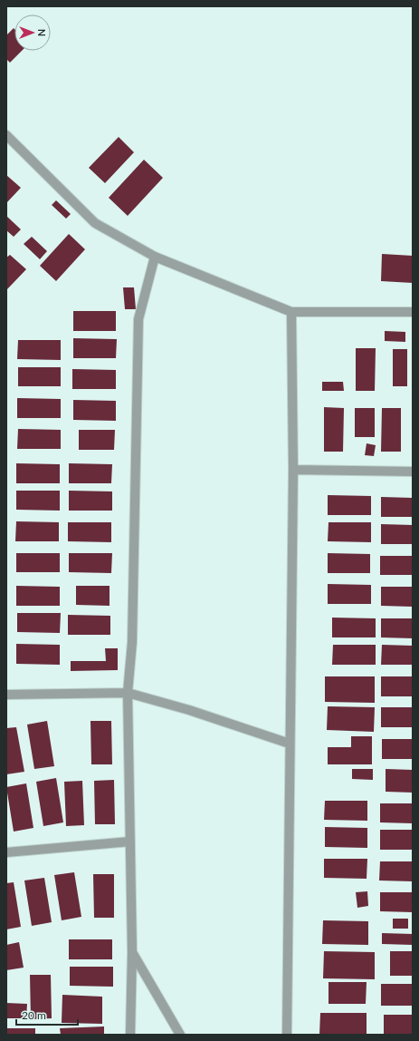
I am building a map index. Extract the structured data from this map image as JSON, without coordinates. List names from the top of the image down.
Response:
{
  "scale_bar": "20 m",
  "north": "right"
}
